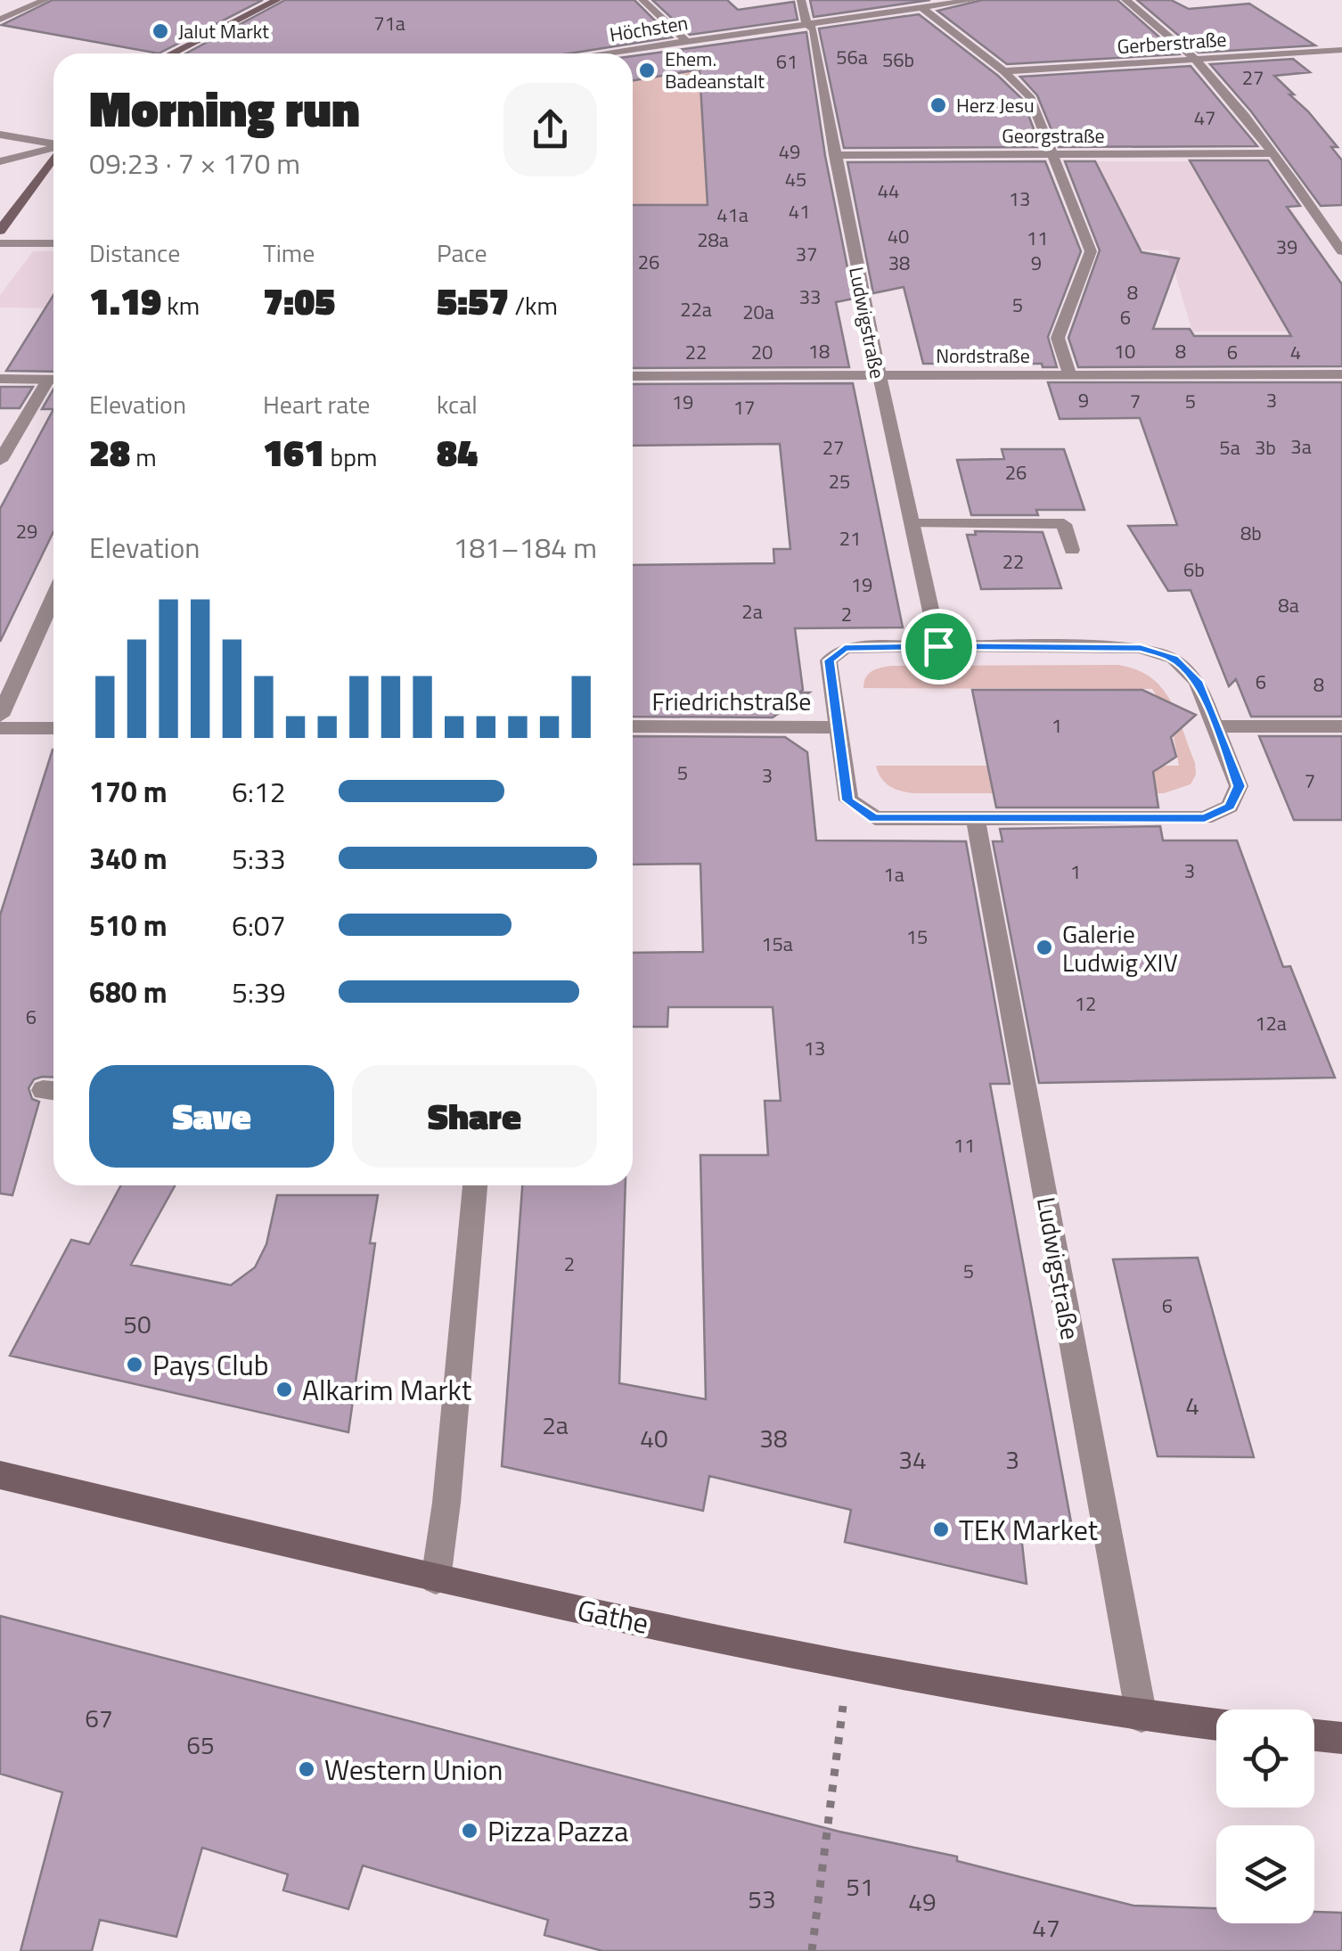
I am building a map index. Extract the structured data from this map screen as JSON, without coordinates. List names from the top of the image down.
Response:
{
  "streets": {
    "main road": ["Gathe"],
    "street": [
      "Höchsten",
      "Gerberstraße",
      "Georgstraße",
      "Ludwigstraße",
      "Nordstraße",
      "Friedrichstraße"
    ]
  },
  "crossings": [
    ["Höchsten", "Ludwigstraße"],
    ["Georgstraße", "Ludwigstraße"],
    ["Ludwigstraße", "Nordstraße"],
    ["Ludwigstraße", "Friedrichstraße"],
    ["Ludwigstraße", "Gathe"]
  ],
  "places": [
    "Jalut Markt",
    "Ehem. Badeanstalt",
    "Herz Jesu",
    "Galerie Ludwig XIV",
    "Pays Club",
    "Alkarim Markt",
    "TEK Market",
    "Western Union",
    "Pizza Pazza"
  ],
  "house_numbers": [
    "71a",
    "56a",
    "56b",
    "61",
    "27",
    "47",
    "49",
    "45",
    "44",
    "13",
    "41",
    "41a",
    "40",
    "11",
    "28a",
    "39",
    "37",
    "26",
    "38",
    "9",
    "8",
    "33",
    "5",
    "22a",
    "20a",
    "6",
    "18",
    "10",
    "8",
    "22",
    "20",
    "6",
    "4",
    "9",
    "3",
    "7",
    "5",
    "19",
    "17",
    "3a",
    "27",
    "5a",
    "3b",
    "26",
    "25",
    "29",
    "8b",
    "21",
    "22",
    "6b",
    "19",
    "8a",
    "2a",
    "2",
    "6",
    "8",
    "1",
    "5",
    "3",
    "7",
    "3",
    "1",
    "1a",
    "15",
    "15a",
    "12",
    "6",
    "12a",
    "13",
    "11",
    "2",
    "5",
    "6",
    "50",
    "4",
    "2a",
    "40",
    "38",
    "34",
    "3",
    "67",
    "65",
    "51",
    "53",
    "49",
    "47"
  ],
  "page": {
    "heading": ["Morning run", "09:23 · 7 × 170 m"],
    "stats": [
      ["Distance", "1.19 km"],
      ["Time", "7:05"],
      ["Pace", "5:57 /km"],
      ["Elevation", "28 m"],
      ["Heart rate", "161 bpm"],
      ["kcal", "84"]
    ],
    "chart": ["Elevation", "181–184 m"],
    "list": [
      {
        "name": "170 m",
        "note": "6:12"
      },
      {
        "name": "340 m",
        "note": "5:33"
      },
      {
        "name": "510 m",
        "note": "6:07"
      },
      {
        "name": "680 m",
        "note": "5:39"
      }
    ],
    "buttons": ["Save", "Share"]
  }
}
